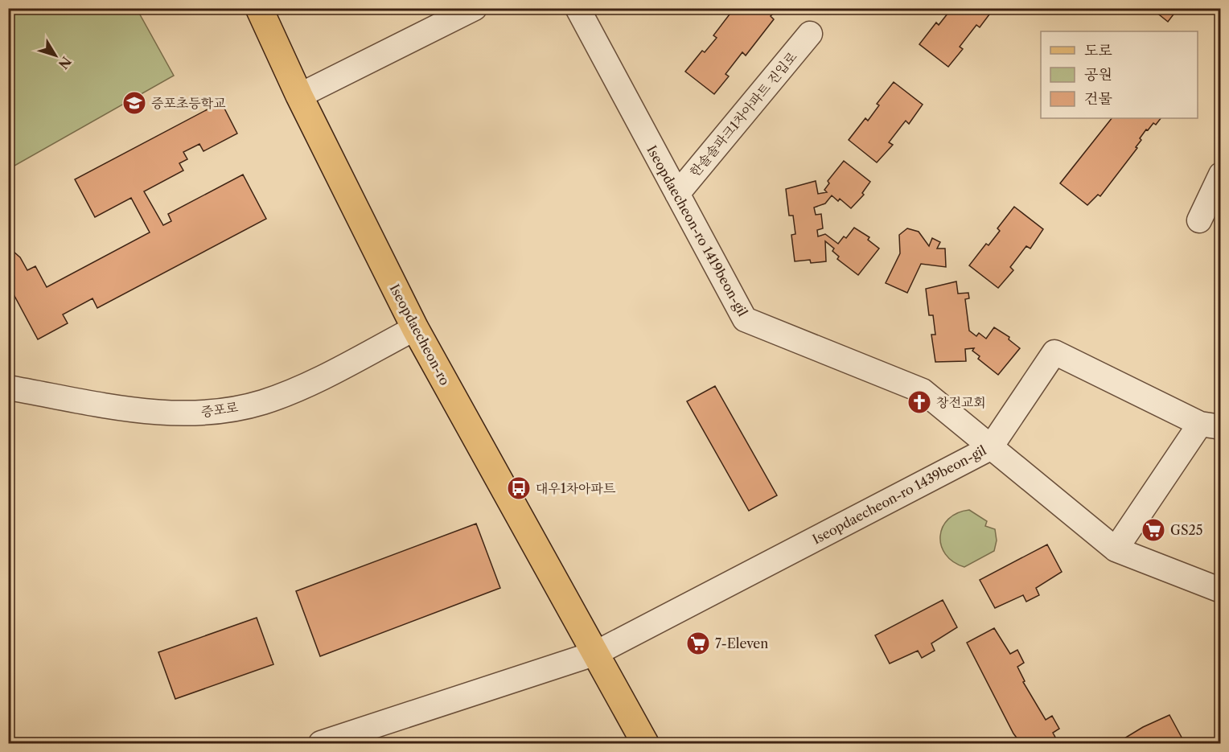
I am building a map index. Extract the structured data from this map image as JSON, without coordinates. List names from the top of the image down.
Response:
{
  "streets": {
    "main road": ["Iseopdaecheon-ro"],
    "street": [
      "한솔솔파크1차아파트 진입로",
      "Iseopdaecheon-ro 1419beon-gil",
      "증포로",
      "Iseopdaecheon-ro 1439beon-gil"
    ]
  },
  "crossings": [
    ["한솔솔파크1차아파트 진입로", "Iseopdaecheon-ro 1419beon-gil"],
    ["Iseopdaecheon-ro 1419beon-gil", "Iseopdaecheon-ro 1439beon-gil"],
    ["Iseopdaecheon-ro", "증포로"],
    ["Iseopdaecheon-ro", "Iseopdaecheon-ro 1439beon-gil"]
  ],
  "places": {
    "school or university": ["증포초등학교"],
    "church": ["창전교회"],
    "bus stop": ["대우1차아파트"],
    "supermarket": ["GS25", "7-Eleven"]
  },
  "legend": ["도로", "공원", "건물"],
  "north": "bottom right"
}
